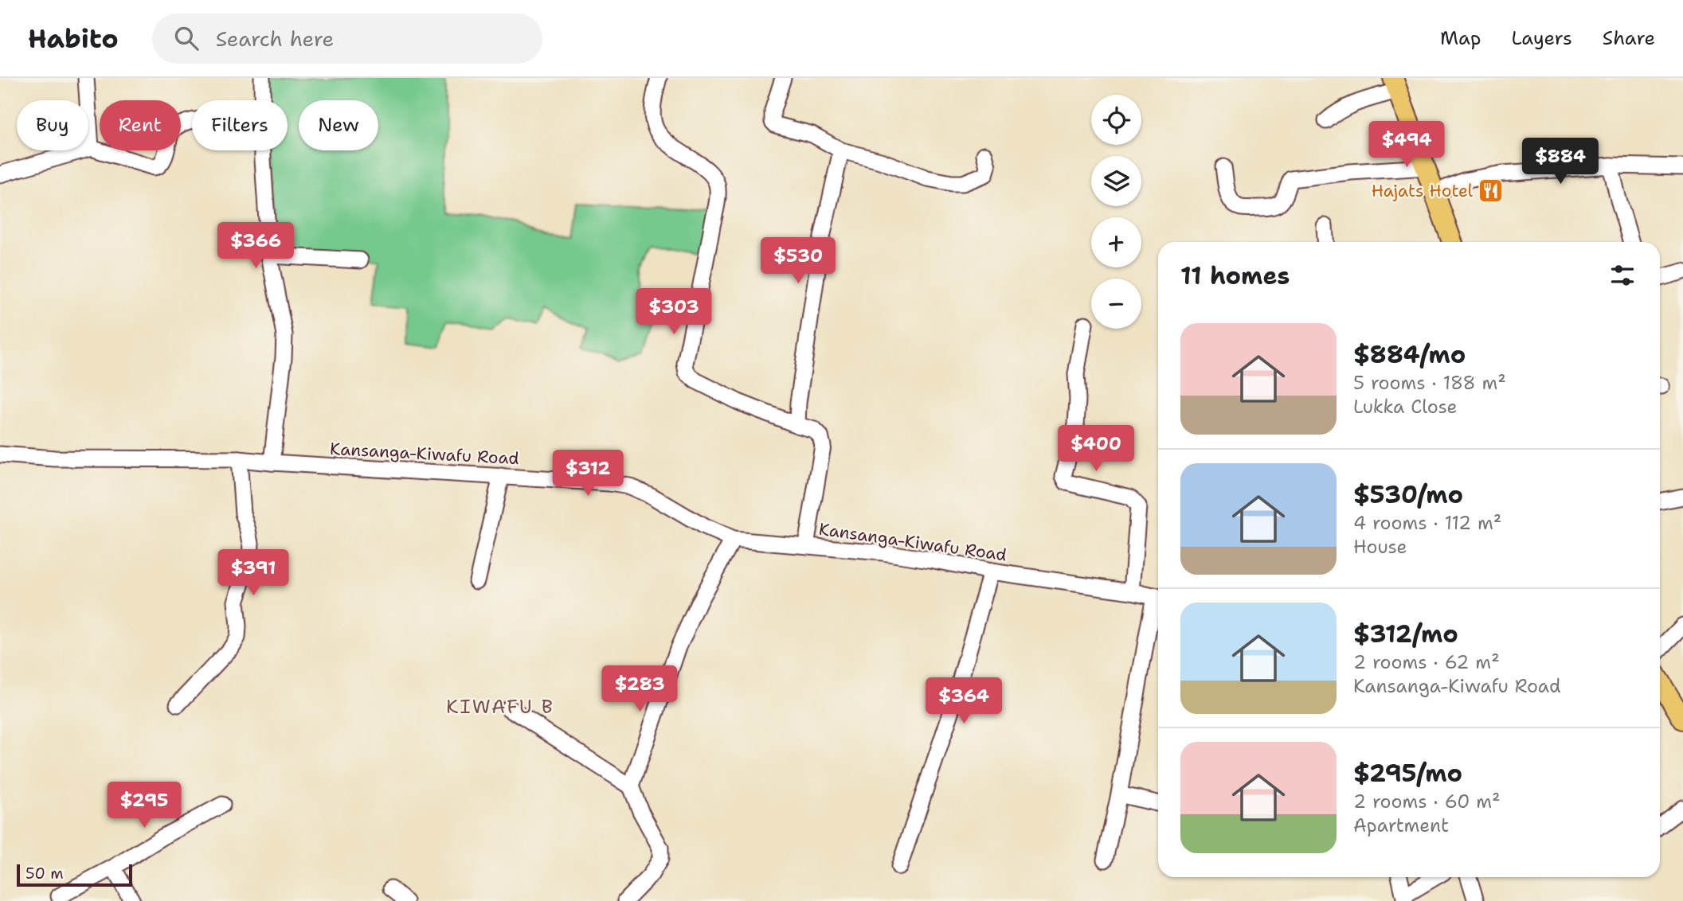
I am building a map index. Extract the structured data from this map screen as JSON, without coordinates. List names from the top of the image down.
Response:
{
  "streets": {
    "street": ["Kansanga-Kiwafu Road"]
  },
  "districts": ["KIWAFU B"],
  "places": {
    "restaurant": ["Hajats Hotel"]
  },
  "scale_bar": "50 m",
  "page": {
    "header": "Habito",
    "search": "Search here",
    "nav": ["Map", "Layers", "Share"],
    "map_buttons": ["+", "−"],
    "chip": [
      "Buy",
      "Rent",
      "Filters",
      "New"
    ],
    "price": [
      "$494",
      "$884",
      "$366",
      "$530",
      "$303",
      "$400",
      "$312",
      "$391",
      "$283",
      "$364",
      "$295"
    ],
    "heading": "11 homes",
    "list": [
      {
        "name": "$884/mo",
        "note": "5 rooms · 188 m² · Lukka Close"
      },
      {
        "name": "$530/mo",
        "note": "4 rooms · 112 m² · House"
      },
      {
        "name": "$312/mo",
        "note": "2 rooms · 62 m² · Kansanga-Kiwafu Road"
      },
      {
        "name": "$295/mo",
        "note": "2 rooms · 60 m² · Apartment"
      }
    ],
    "scale": "50 m"
  }
}
